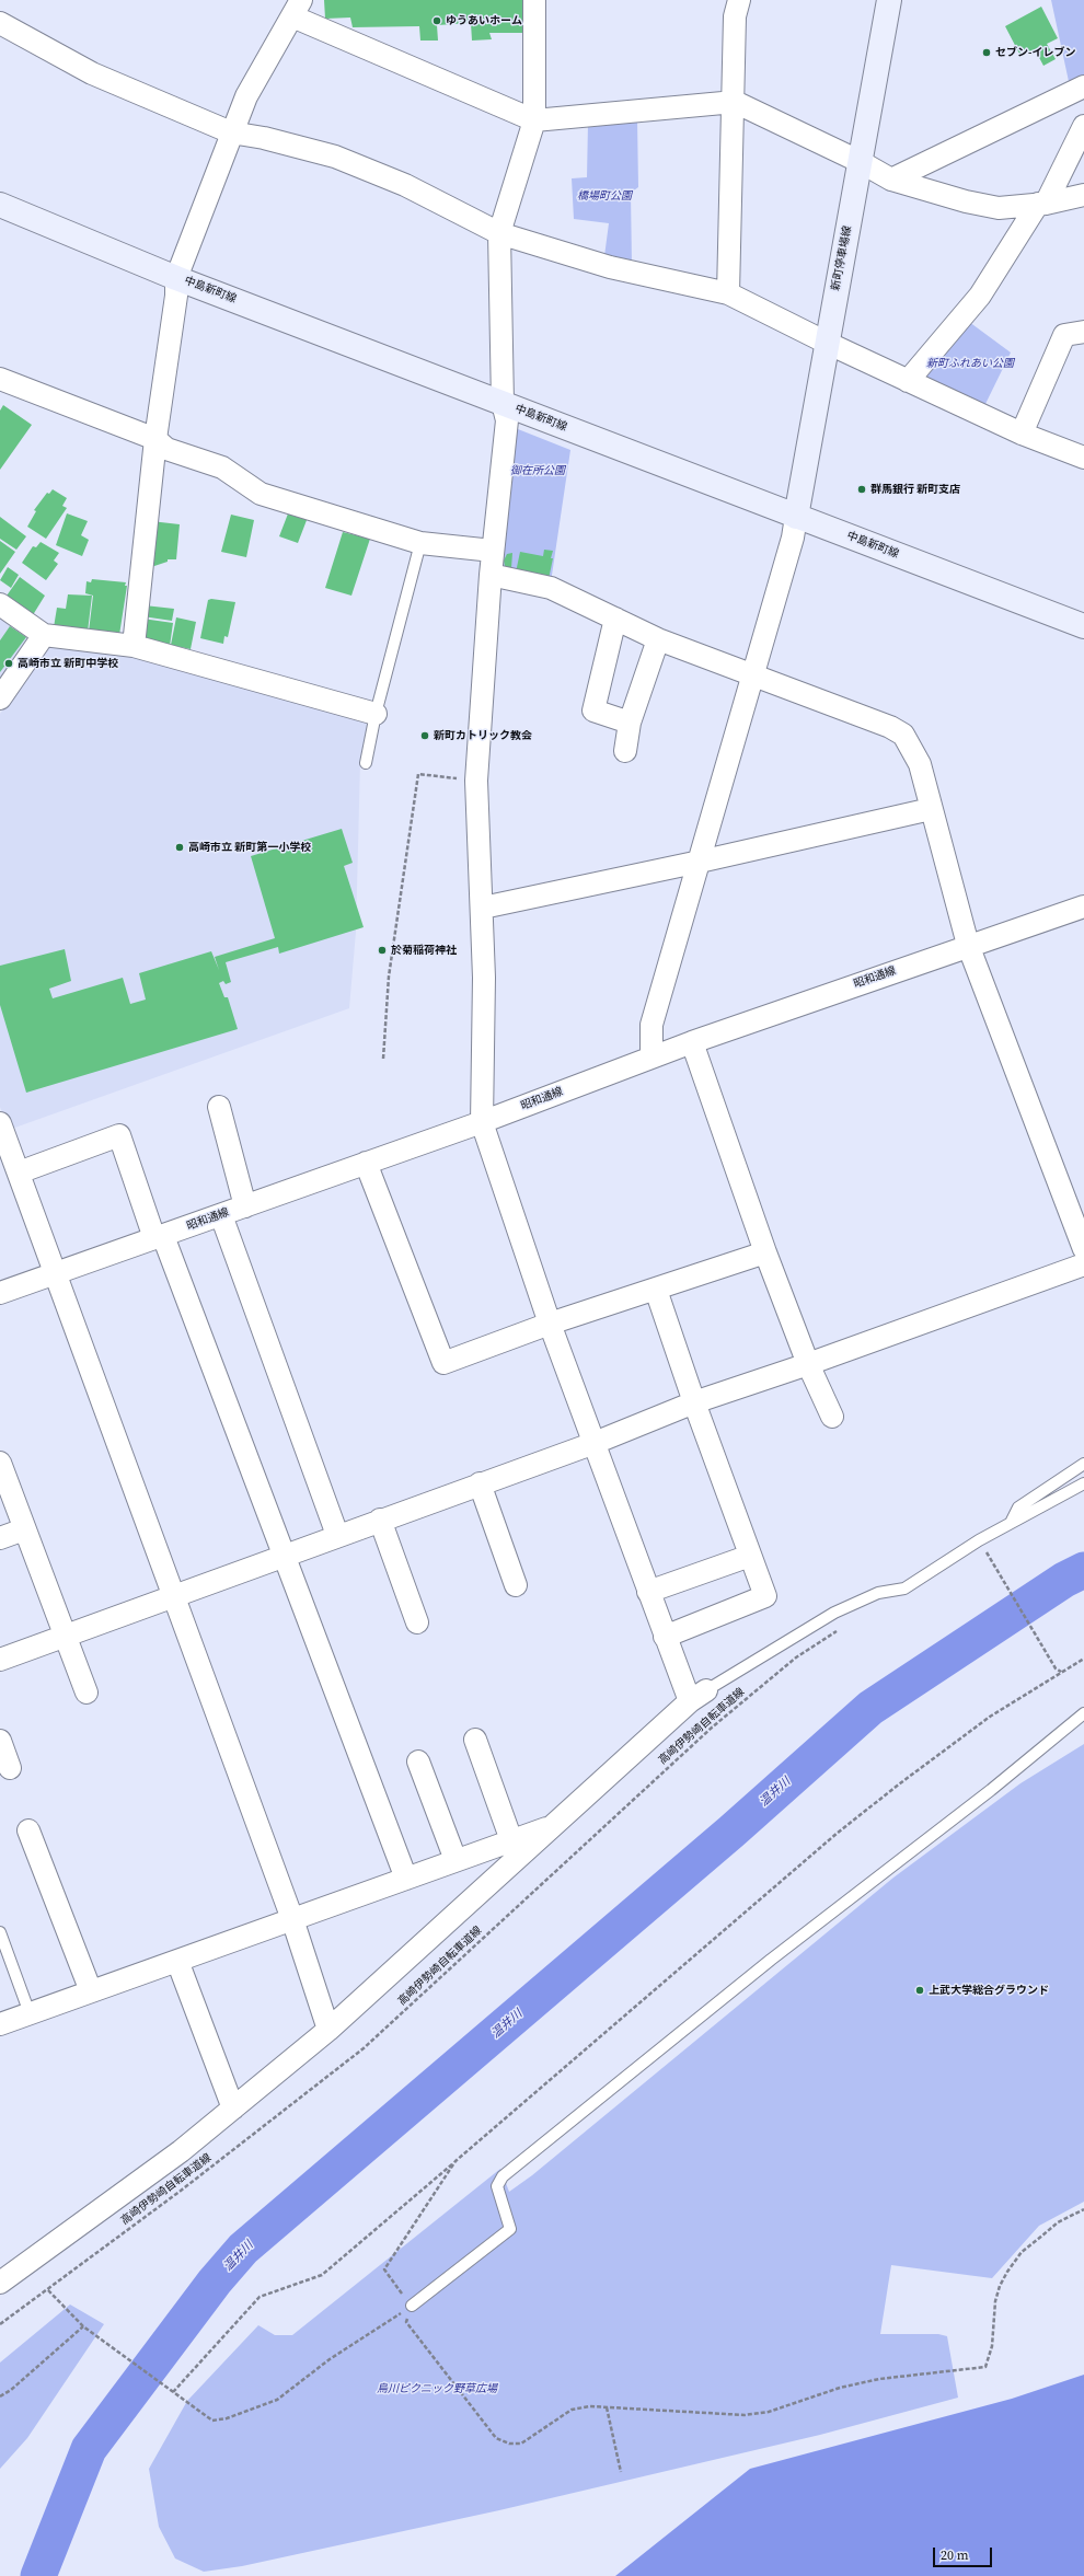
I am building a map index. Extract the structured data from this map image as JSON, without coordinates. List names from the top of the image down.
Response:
{
  "streets": {
    "main road": ["新町停車場線", "中島新町線"],
    "street": ["昭和通線"],
    "path": ["高崎伊勢崎自転車道線"]
  },
  "crossings": [
    ["新町停車場線", "中島新町線"]
  ],
  "water": ["温井川"],
  "parks": [
    "橋場町公園",
    "新町ふれあい公園",
    "御在所公園",
    "烏川ピクニック野草広場"
  ],
  "places": [
    "ゆうあいホーム",
    "セブン-イレブン",
    "群馬銀行 新町支店",
    "高崎市立 新町中学校",
    "新町カトリック教会",
    "高崎市立 新町第一小学校",
    "於菊稲荷神社",
    "上武大学総合グラウンド"
  ],
  "scale_bar": "20 m"
}
